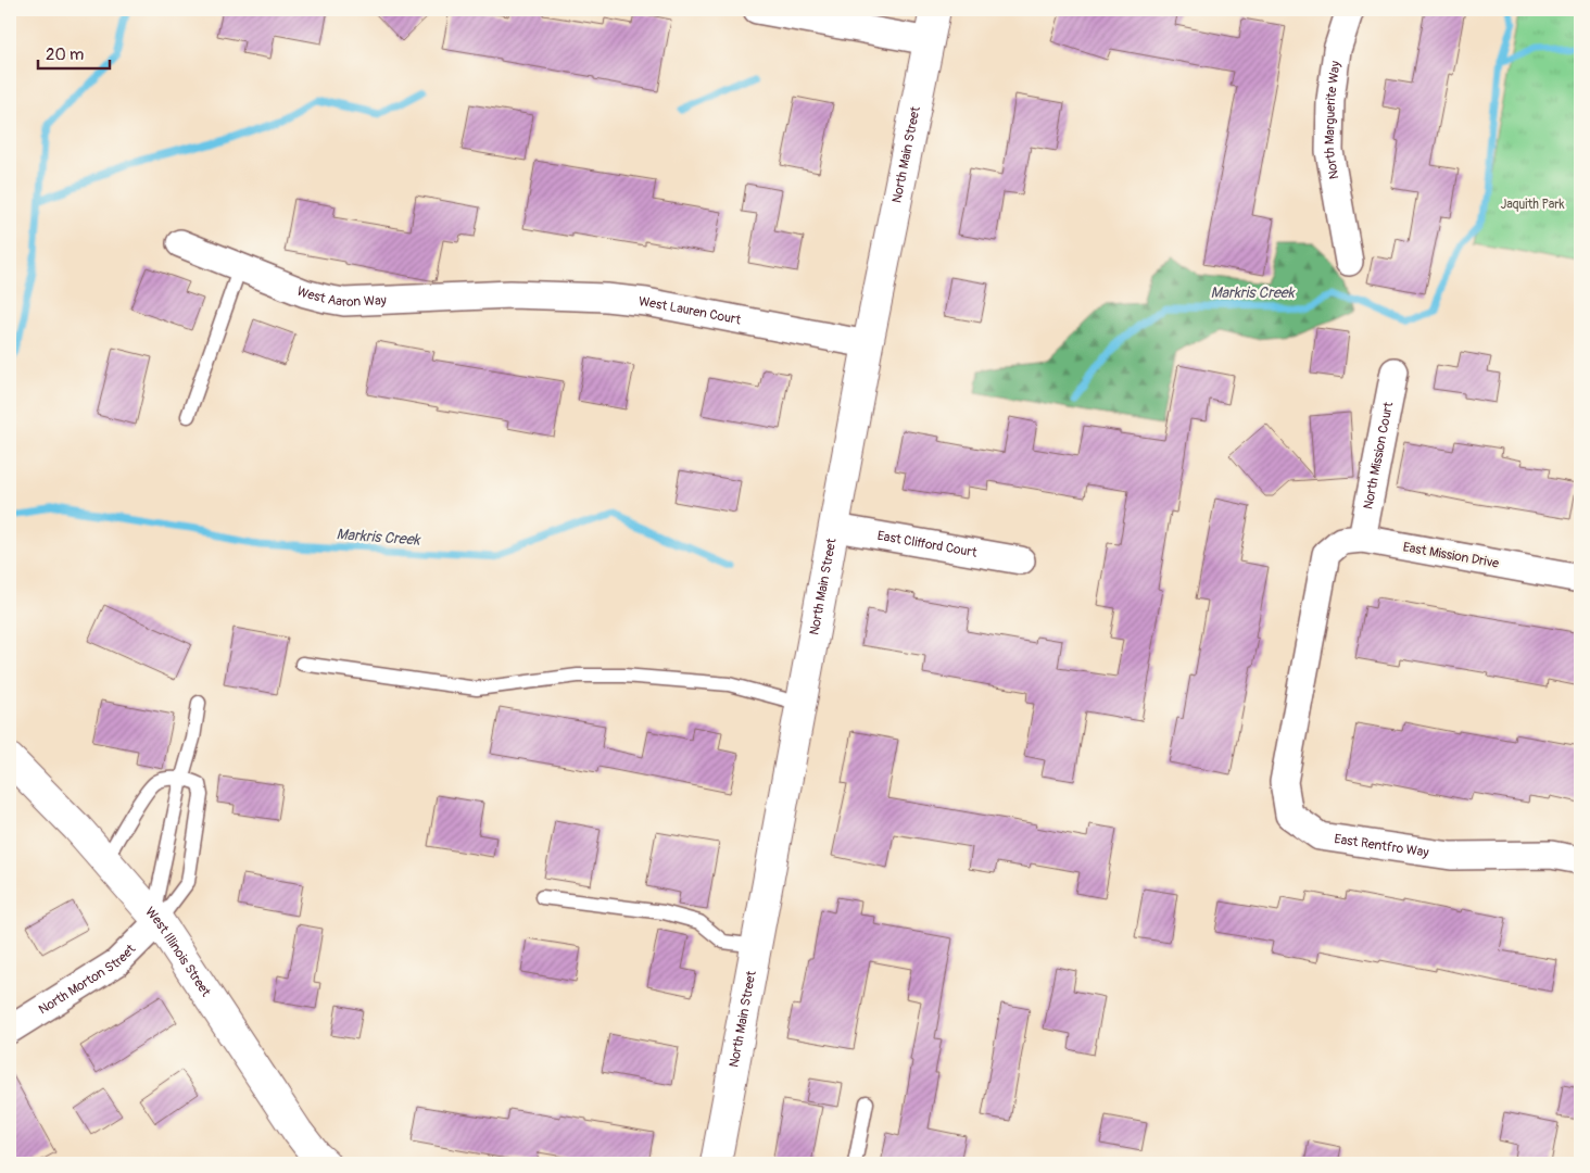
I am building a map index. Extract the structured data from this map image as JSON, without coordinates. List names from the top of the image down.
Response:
{
  "streets": {
    "street": [
      "North Marguerite Way",
      "North Main Street",
      "West Aaron Way",
      "West Lauren Court",
      "North Mission Court",
      "East Clifford Court",
      "East Mission Drive",
      "East Rentfro Way",
      "West Illinois Street",
      "North Morton Street"
    ]
  },
  "crossings": [
    ["North Main Street", "West Lauren Court"],
    ["North Main Street", "East Clifford Court"],
    ["West Aaron Way", "West Lauren Court"],
    ["North Mission Court", "East Mission Drive"],
    ["East Mission Drive", "East Rentfro Way"],
    ["West Illinois Street", "North Morton Street"]
  ],
  "water": ["Markris Creek"],
  "parks": ["Jaquith Park"],
  "scale_bar": "20 m"
}
